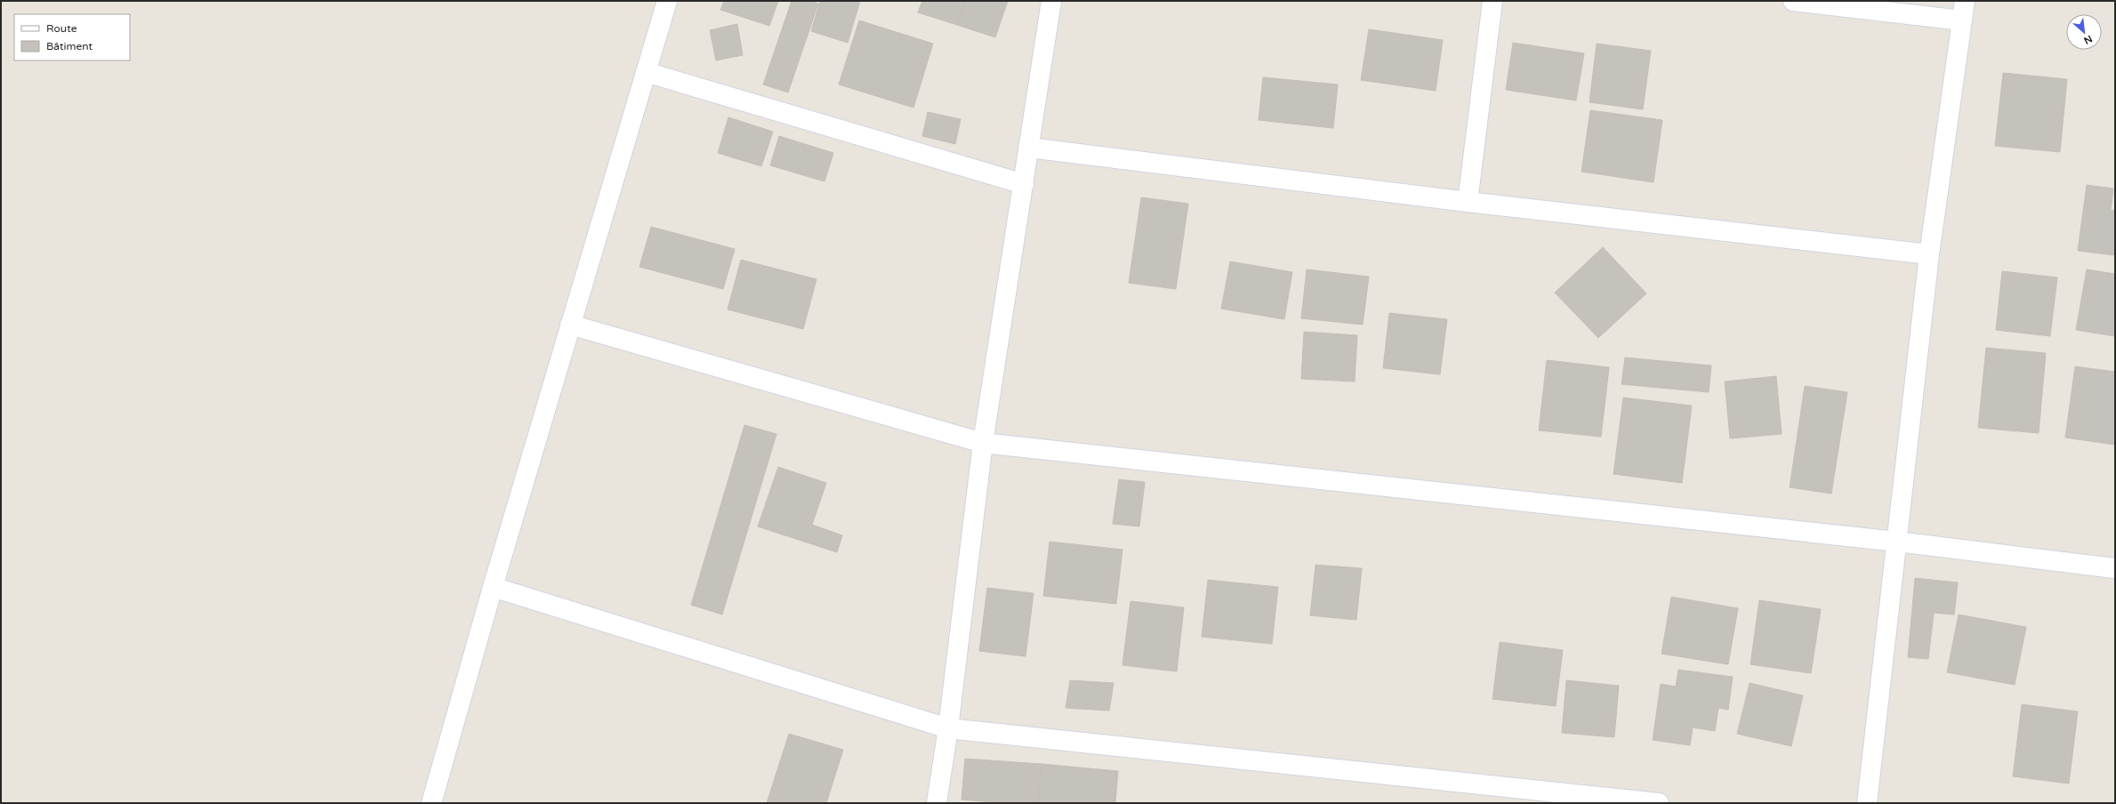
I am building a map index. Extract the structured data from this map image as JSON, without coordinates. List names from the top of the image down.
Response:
{
  "legend": ["Route", "Bâtiment"],
  "north": "bottom right"
}
